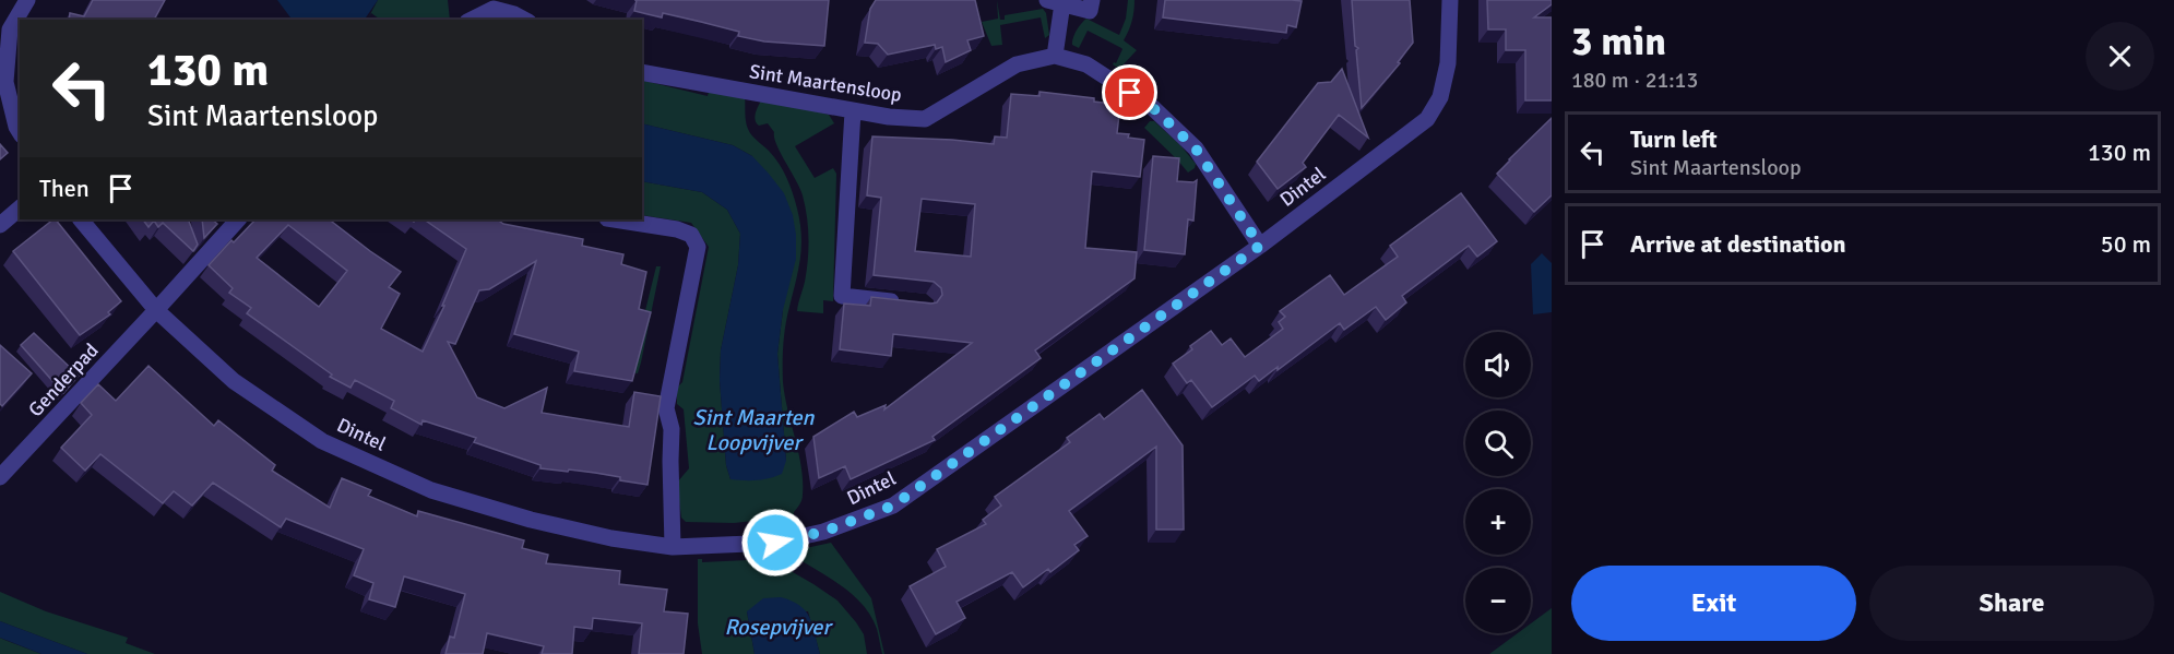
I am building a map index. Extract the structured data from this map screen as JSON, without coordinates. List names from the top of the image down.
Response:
{
  "streets": {
    "street": ["Sint Maartensloop", "Dintel", "Genderpad"]
  },
  "crossings": [
    ["Sint Maartensloop", "Dintel"],
    ["Dintel", "Genderpad"]
  ],
  "water": ["Sint Maarten Loopvijver", "Rosepvijver"],
  "page": {
    "heading": ["3 min", "180 m · 21:13"],
    "turn": ["130 m", "Sint Maartensloop"],
    "list": [
      {
        "name": "Turn left",
        "note": "Sint Maartensloop",
        "value": "130 m"
      },
      {
        "name": "Arrive at destination",
        "value": "50 m"
      }
    ],
    "then": "Then",
    "map_buttons": ["+", "−"],
    "buttons": ["Exit", "Share"]
  }
}
